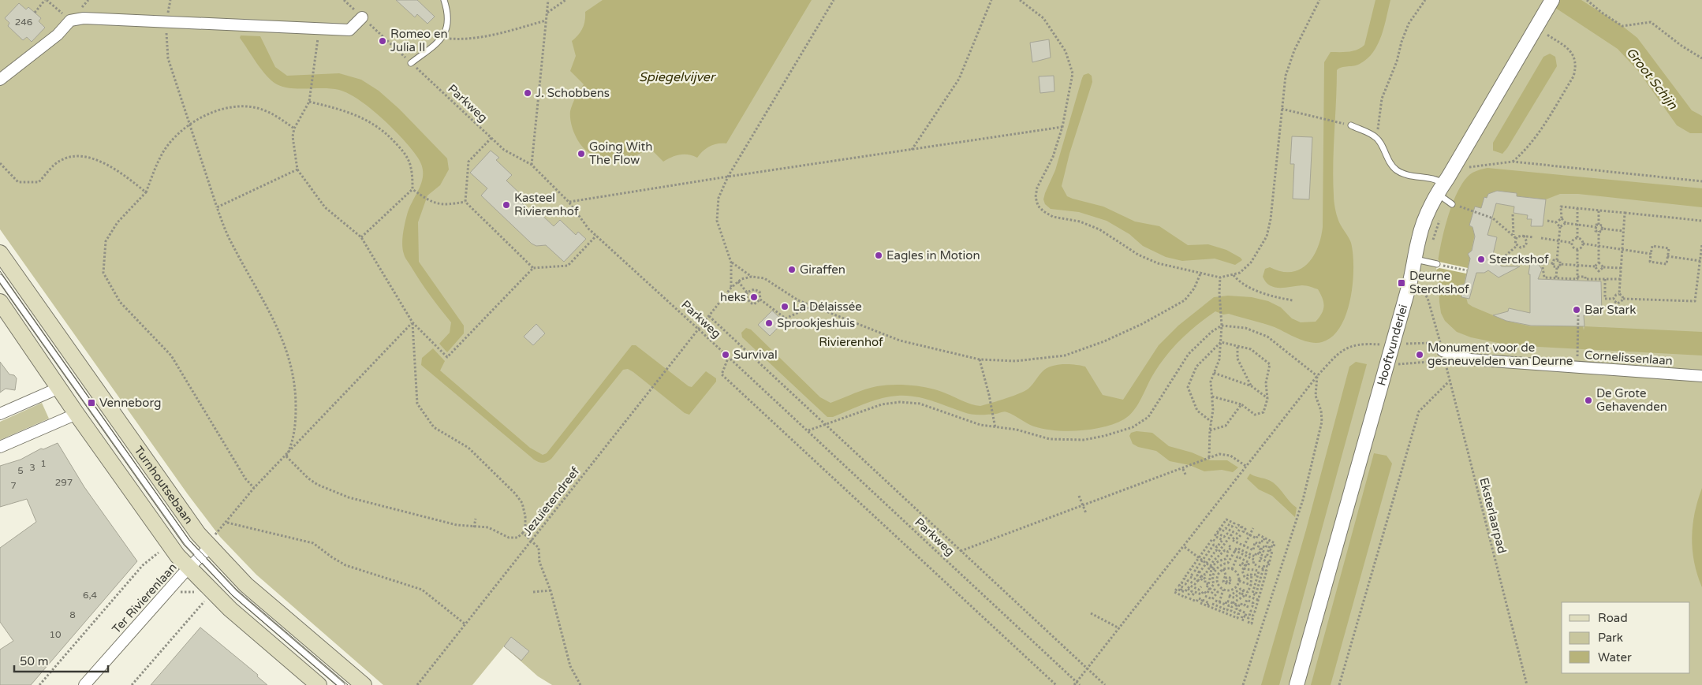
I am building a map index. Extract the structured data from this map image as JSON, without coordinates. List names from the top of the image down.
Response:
{
  "streets": {
    "main road": ["Turnhoutsebaan"],
    "street": ["Hooftvunderlei", "Cornelissenlaan", "Ter Rivierenlaan"],
    "path": ["Parkweg", "Jezuïetendreef", "Eksterlaarpad"]
  },
  "crossings": [
    ["Parkweg", "Jezuïetendreef"],
    ["Cornelissenlaan", "Eksterlaarpad"],
    ["Turnhoutsebaan", "Ter Rivierenlaan"]
  ],
  "water": ["Spiegelvijver", "Groot Schijn"],
  "parks": ["Rivierenhof"],
  "places": {
    "other": [
      "Romeo en Julia II",
      "J. Schobbens",
      "Going With The Flow",
      "Kasteel Rivierenhof",
      "Eagles in Motion",
      "Sterckshof",
      "Giraffen",
      "heks",
      "La Délaissée",
      "Bar Stark",
      "Sprookjeshuis",
      "Survival",
      "Monument voor de gesneuvelden van Deurne",
      "De Grote Gehavenden"
    ],
    "transit": ["Deurne Sterckshof", "Venneborg"]
  },
  "house_numbers": [
    "246",
    "1",
    "3",
    "5",
    "297",
    "7",
    "6,4",
    "8",
    "10"
  ],
  "legend": ["Road", "Park", "Water"],
  "scale_bar": "50 m"
}
